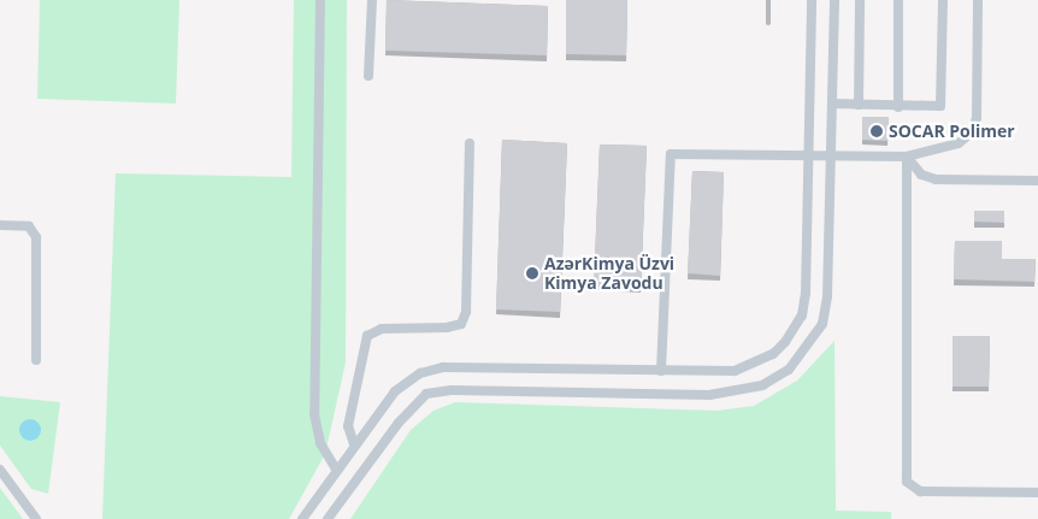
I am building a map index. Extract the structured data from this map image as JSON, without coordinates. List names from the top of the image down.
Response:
{
  "places": ["SOCAR Polimer", "AzərKimya Üzvi Kimya Zavodu"]
}
